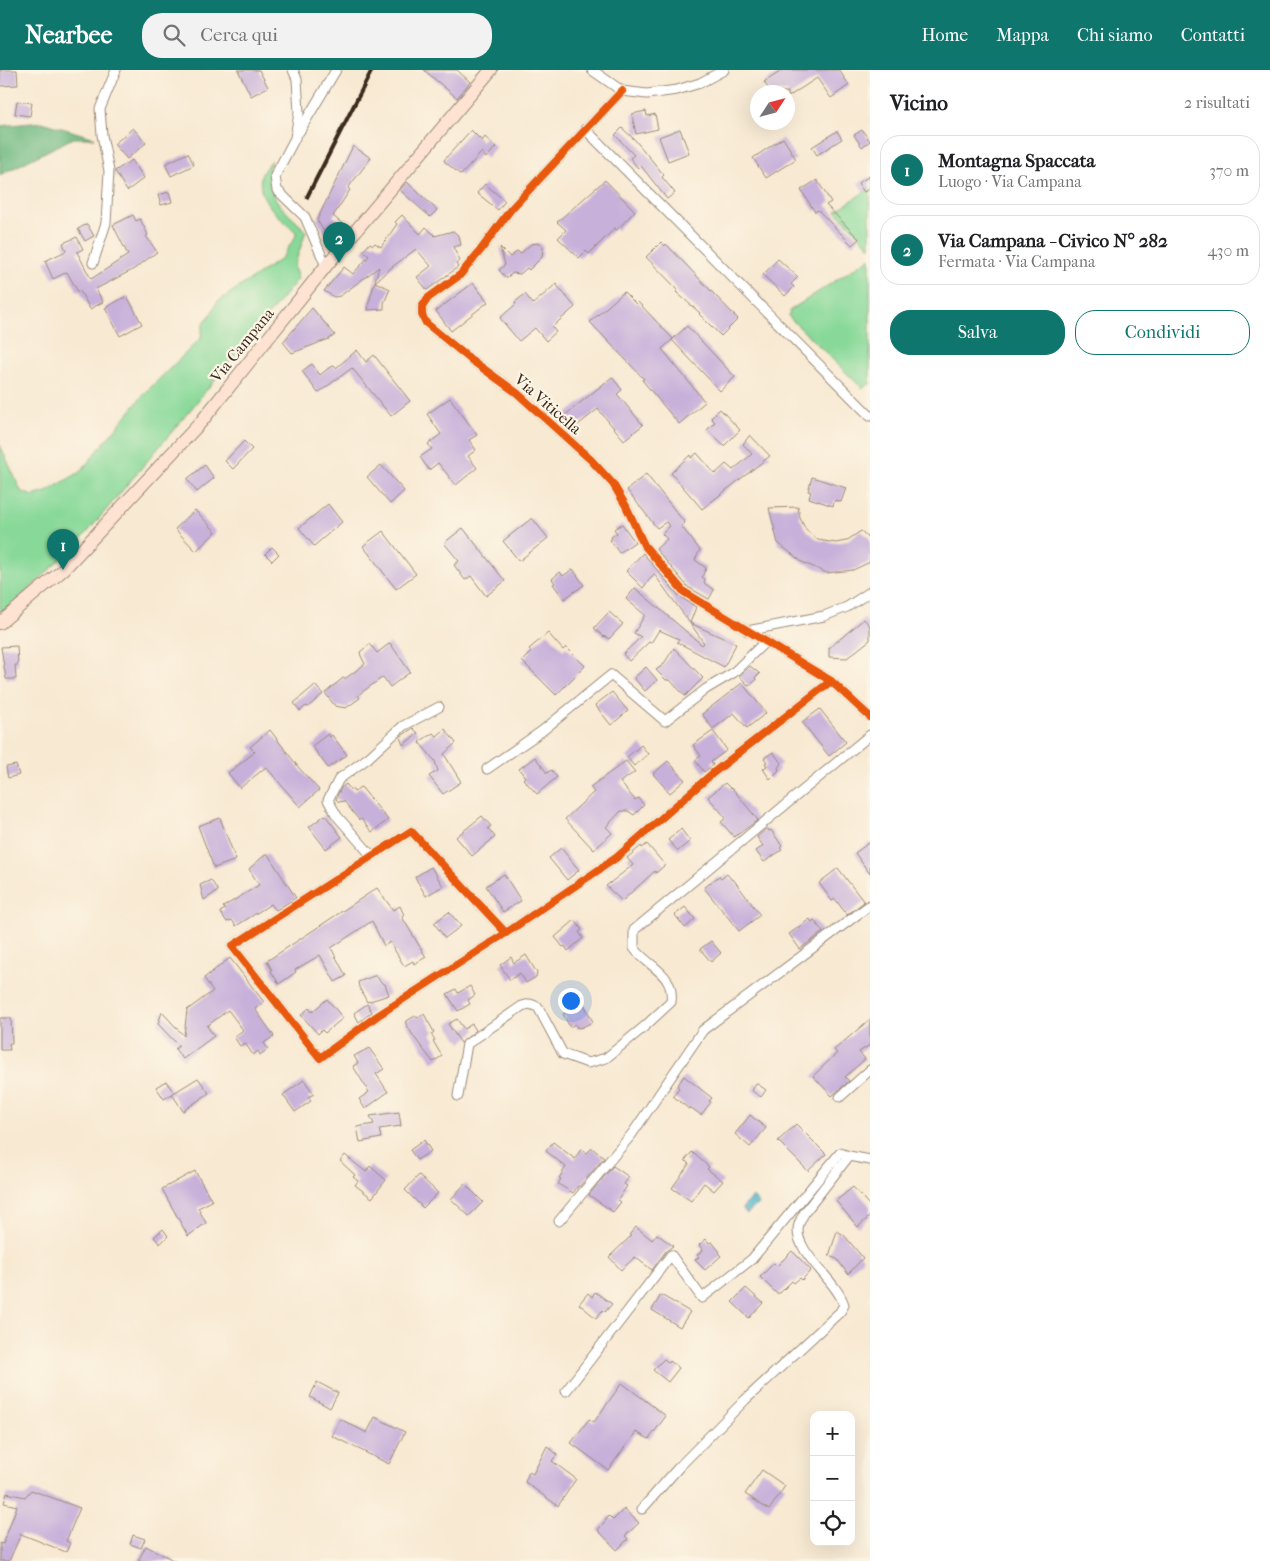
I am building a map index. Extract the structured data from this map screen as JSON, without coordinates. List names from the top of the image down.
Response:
{
  "streets": {
    "main road": ["Via Campana"],
    "street": ["Via Viticella"]
  },
  "north": "top right",
  "page": {
    "header": "Nearbee",
    "search": "Cerca qui",
    "nav": [
      "Home",
      "Mappa",
      "Chi siamo",
      "Contatti"
    ],
    "heading": ["Vicino", "2 risultati"],
    "list": [
      {
        "mark": "1",
        "name": "Montagna Spaccata",
        "note": "Luogo · Via Campana",
        "value": "370 m"
      },
      {
        "mark": "2",
        "name": "Via Campana - Civico N° 282",
        "note": "Fermata · Via Campana",
        "value": "430 m"
      }
    ],
    "pins": ["2", "1"],
    "buttons": ["Salva", "Condividi"],
    "map_buttons": ["+", "−"]
  }
}
